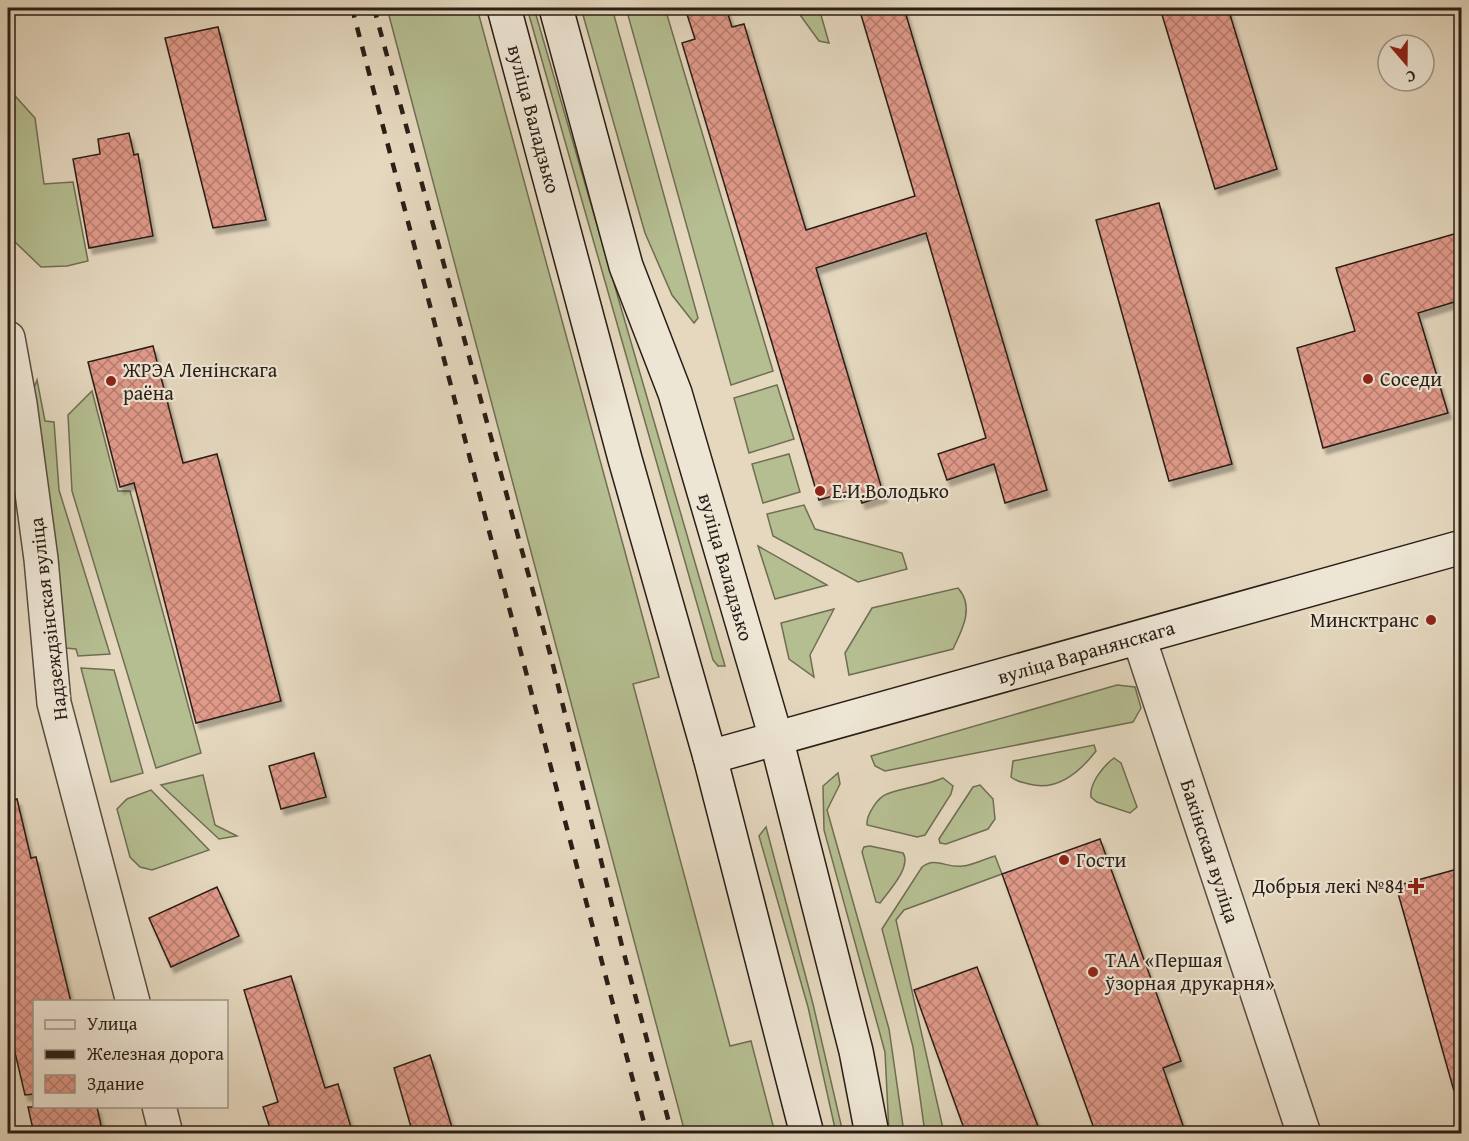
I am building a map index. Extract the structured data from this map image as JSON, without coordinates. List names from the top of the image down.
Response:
{
  "streets": {
    "main road": [
      "вуліца Валадзько",
      "Надзеждзінская вуліца",
      "вуліца Варанянскага",
      "Бакінская вуліца"
    ]
  },
  "crossings": [
    ["вуліца Валадзько", "вуліца Варанянскага"],
    ["вуліца Варанянскага", "Бакінская вуліца"]
  ],
  "places": {
    "other": [
      "Соседи",
      "ЖРЭА Ленінскага раёна",
      "Е.И.Володько",
      "Минсктранс",
      "Гости",
      "ТАА «Першая ўзорная друкарня»"
    ],
    "health": ["Добрыя лекі №84"]
  },
  "legend": ["Улица", "Железная дорога", "Здание"],
  "north": "bottom"
}
